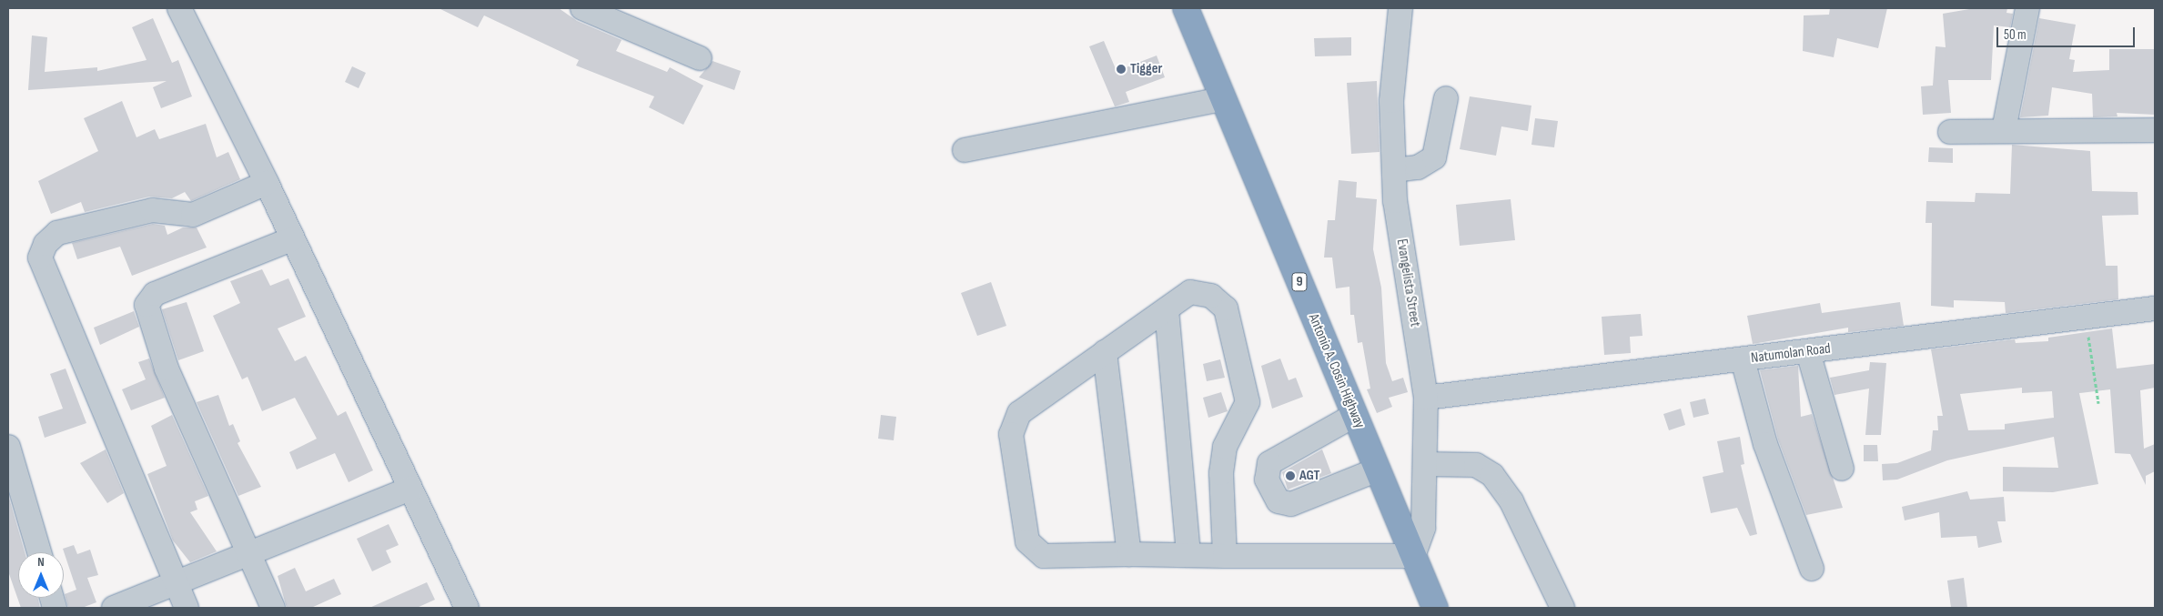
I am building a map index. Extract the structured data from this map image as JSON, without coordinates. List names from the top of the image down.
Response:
{
  "streets": {
    "highway": ["9", "Antonio A. Cosin Highway"],
    "street": ["Evangelista Street", "Natumolan Road"]
  },
  "crossings": [
    ["Evangelista Street", "Natumolan Road"],
    ["Evangelista Street", "Antonio A. Cosin Highway"]
  ],
  "places": ["Tigger", "AGT"],
  "scale_bar": "50 m",
  "north": "top"
}
